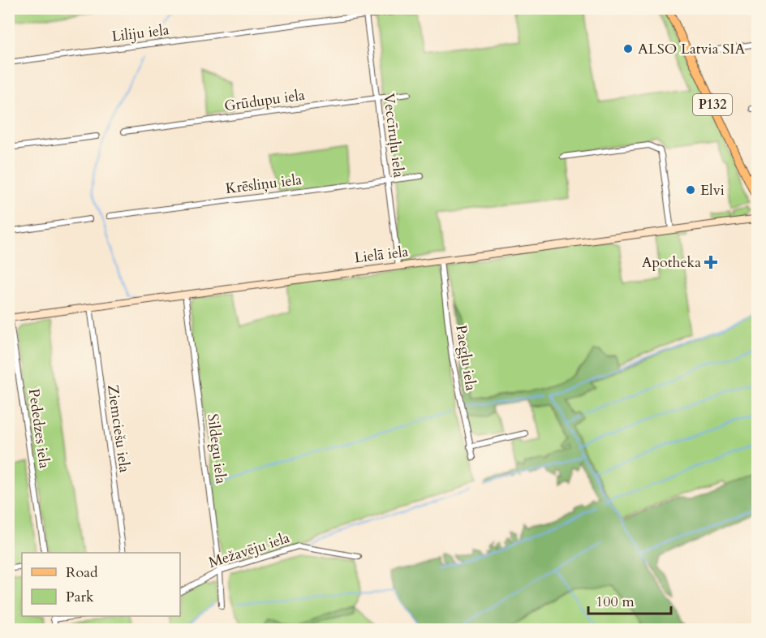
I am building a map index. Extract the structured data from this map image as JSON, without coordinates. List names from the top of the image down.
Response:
{
  "streets": {
    "main road": ["P132"],
    "street": [
      "Liliju iela",
      "Grūdupu iela",
      "Veccīruļu iela",
      "Krēsliņu iela",
      "Lielā iela",
      "Paegļu iela",
      "Pededzes iela",
      "Ziemciešu iela",
      "Sildegu iela",
      "Mežavēju iela"
    ]
  },
  "crossings": [
    ["Liliju iela", "Veccīruļu iela"],
    ["Grūdupu iela", "Veccīruļu iela"],
    ["Veccīruļu iela", "Krēsliņu iela"],
    ["Veccīruļu iela", "Lielā iela"],
    ["Lielā iela", "Paegļu iela"],
    ["Lielā iela", "Pededzes iela"],
    ["Lielā iela", "Ziemciešu iela"],
    ["Lielā iela", "Sildegu iela"],
    ["Sildegu iela", "Mežavēju iela"]
  ],
  "places": {
    "other": ["ALSO Latvia SIA", "Elvi"],
    "health": ["Apotheka"]
  },
  "legend": ["Road", "Park"],
  "scale_bar": "100 m"
}
